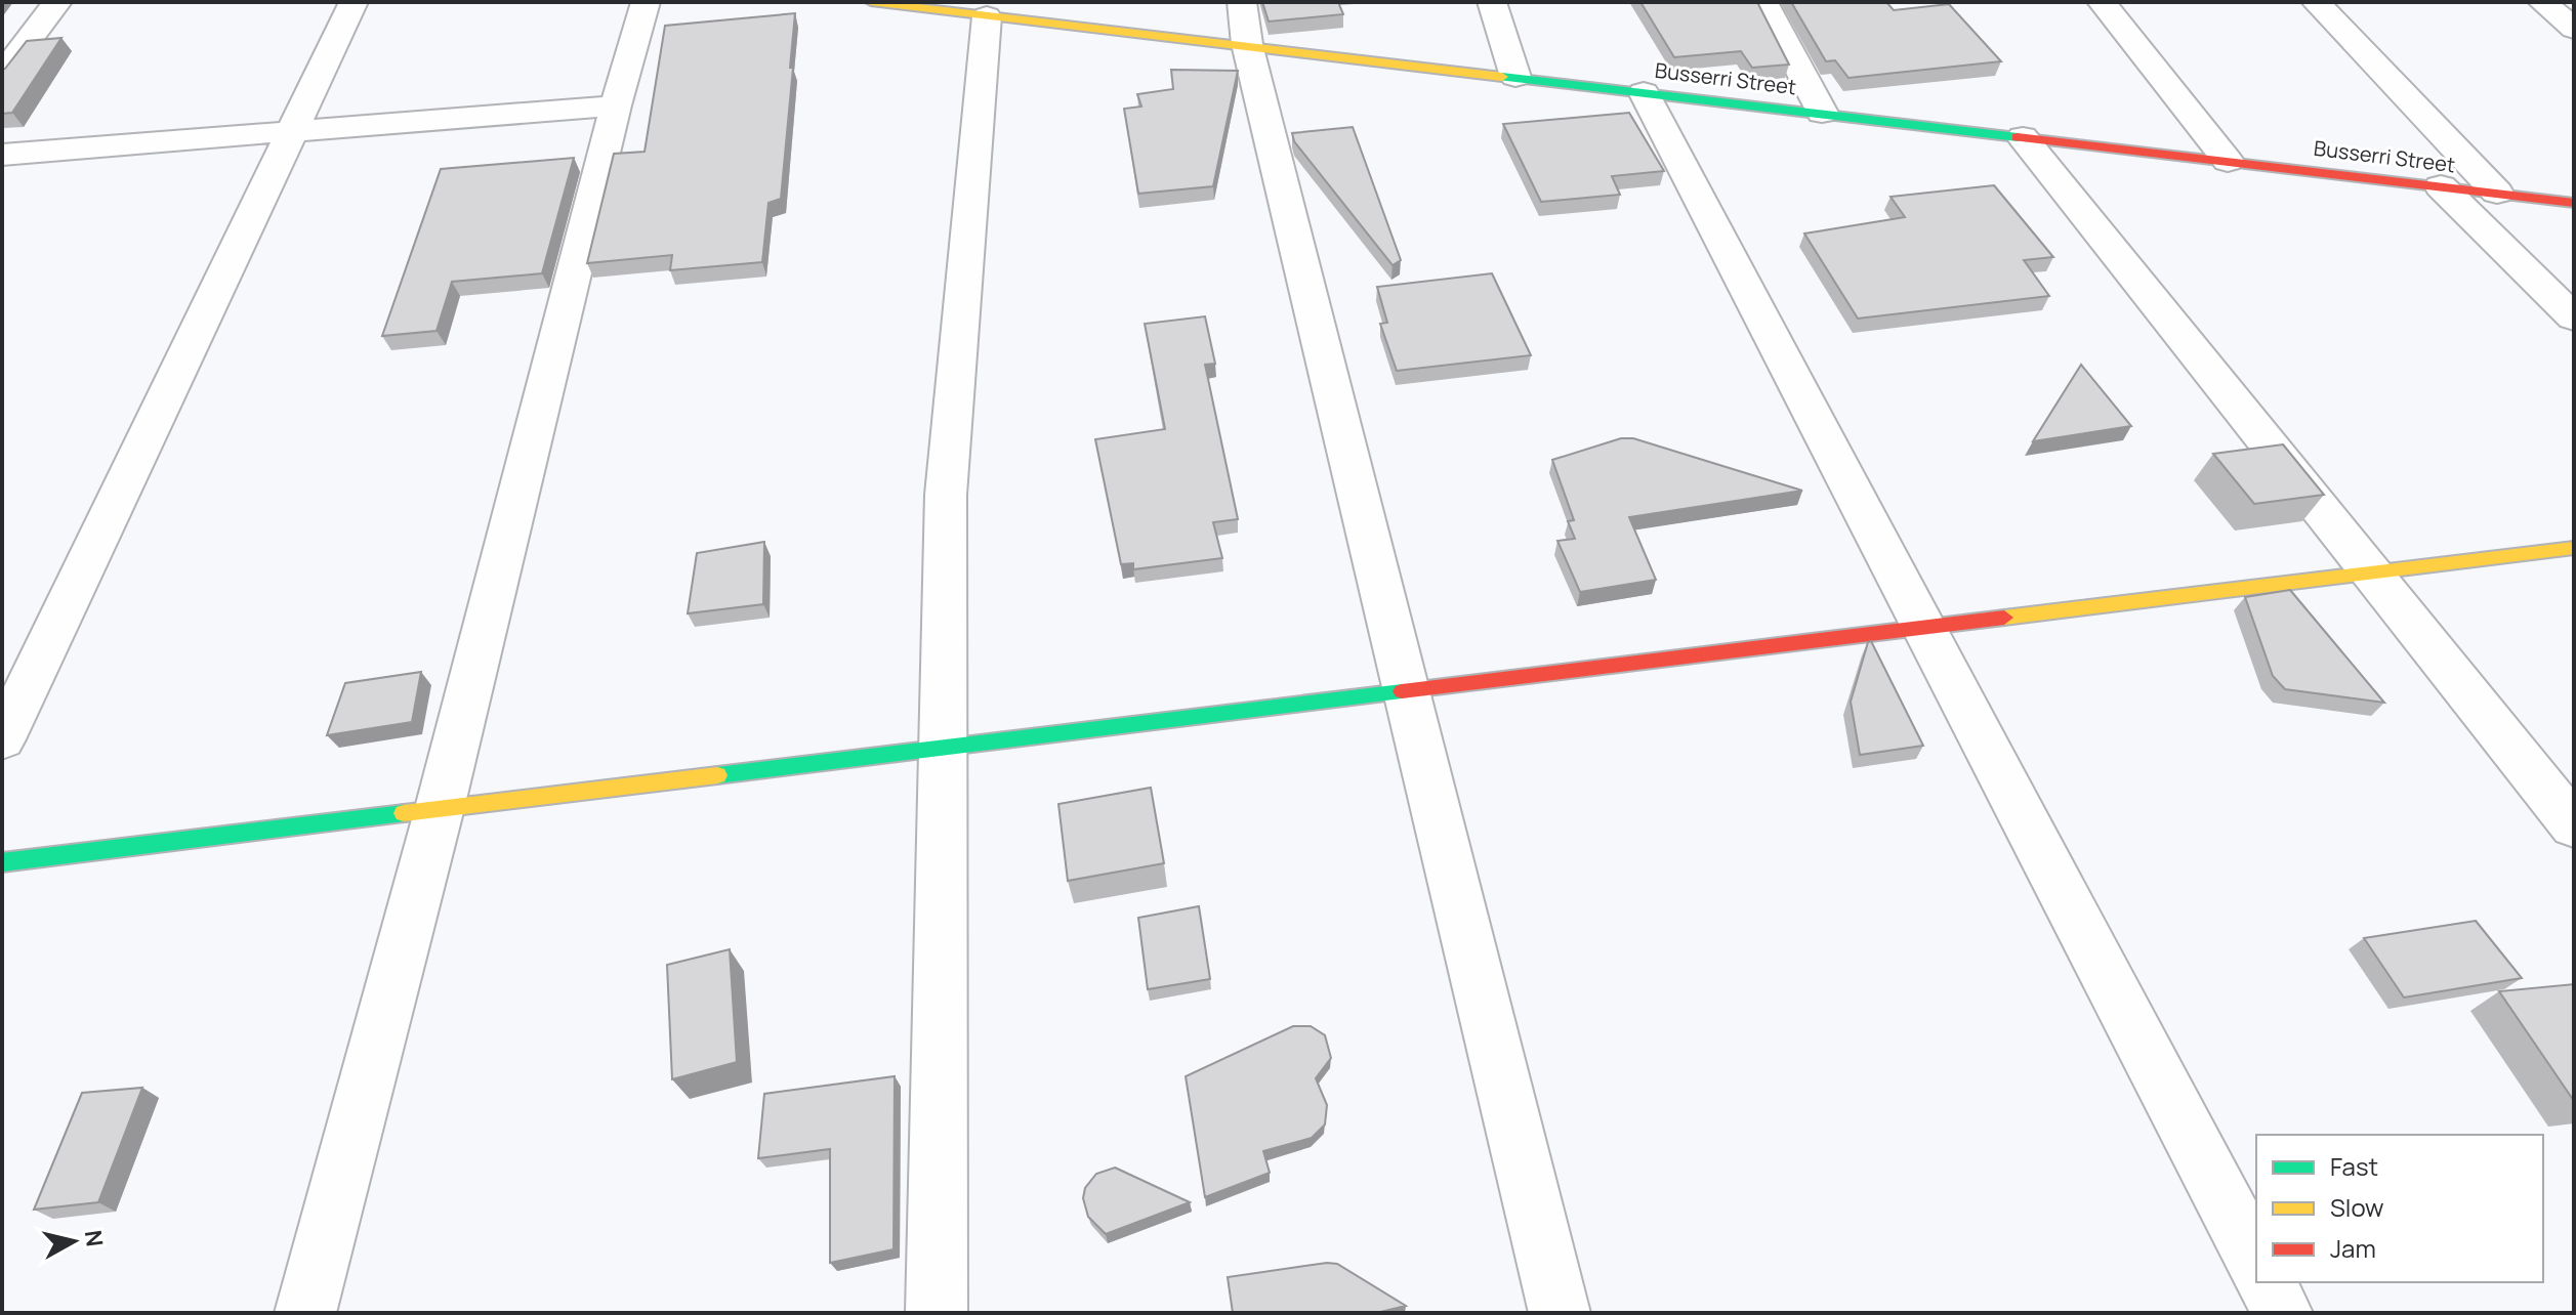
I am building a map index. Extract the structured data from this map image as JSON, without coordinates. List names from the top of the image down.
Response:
{
  "streets": {
    "street": ["Busserri Street"]
  },
  "legend": ["Fast", "Slow", "Jam"],
  "north": "right"
}
